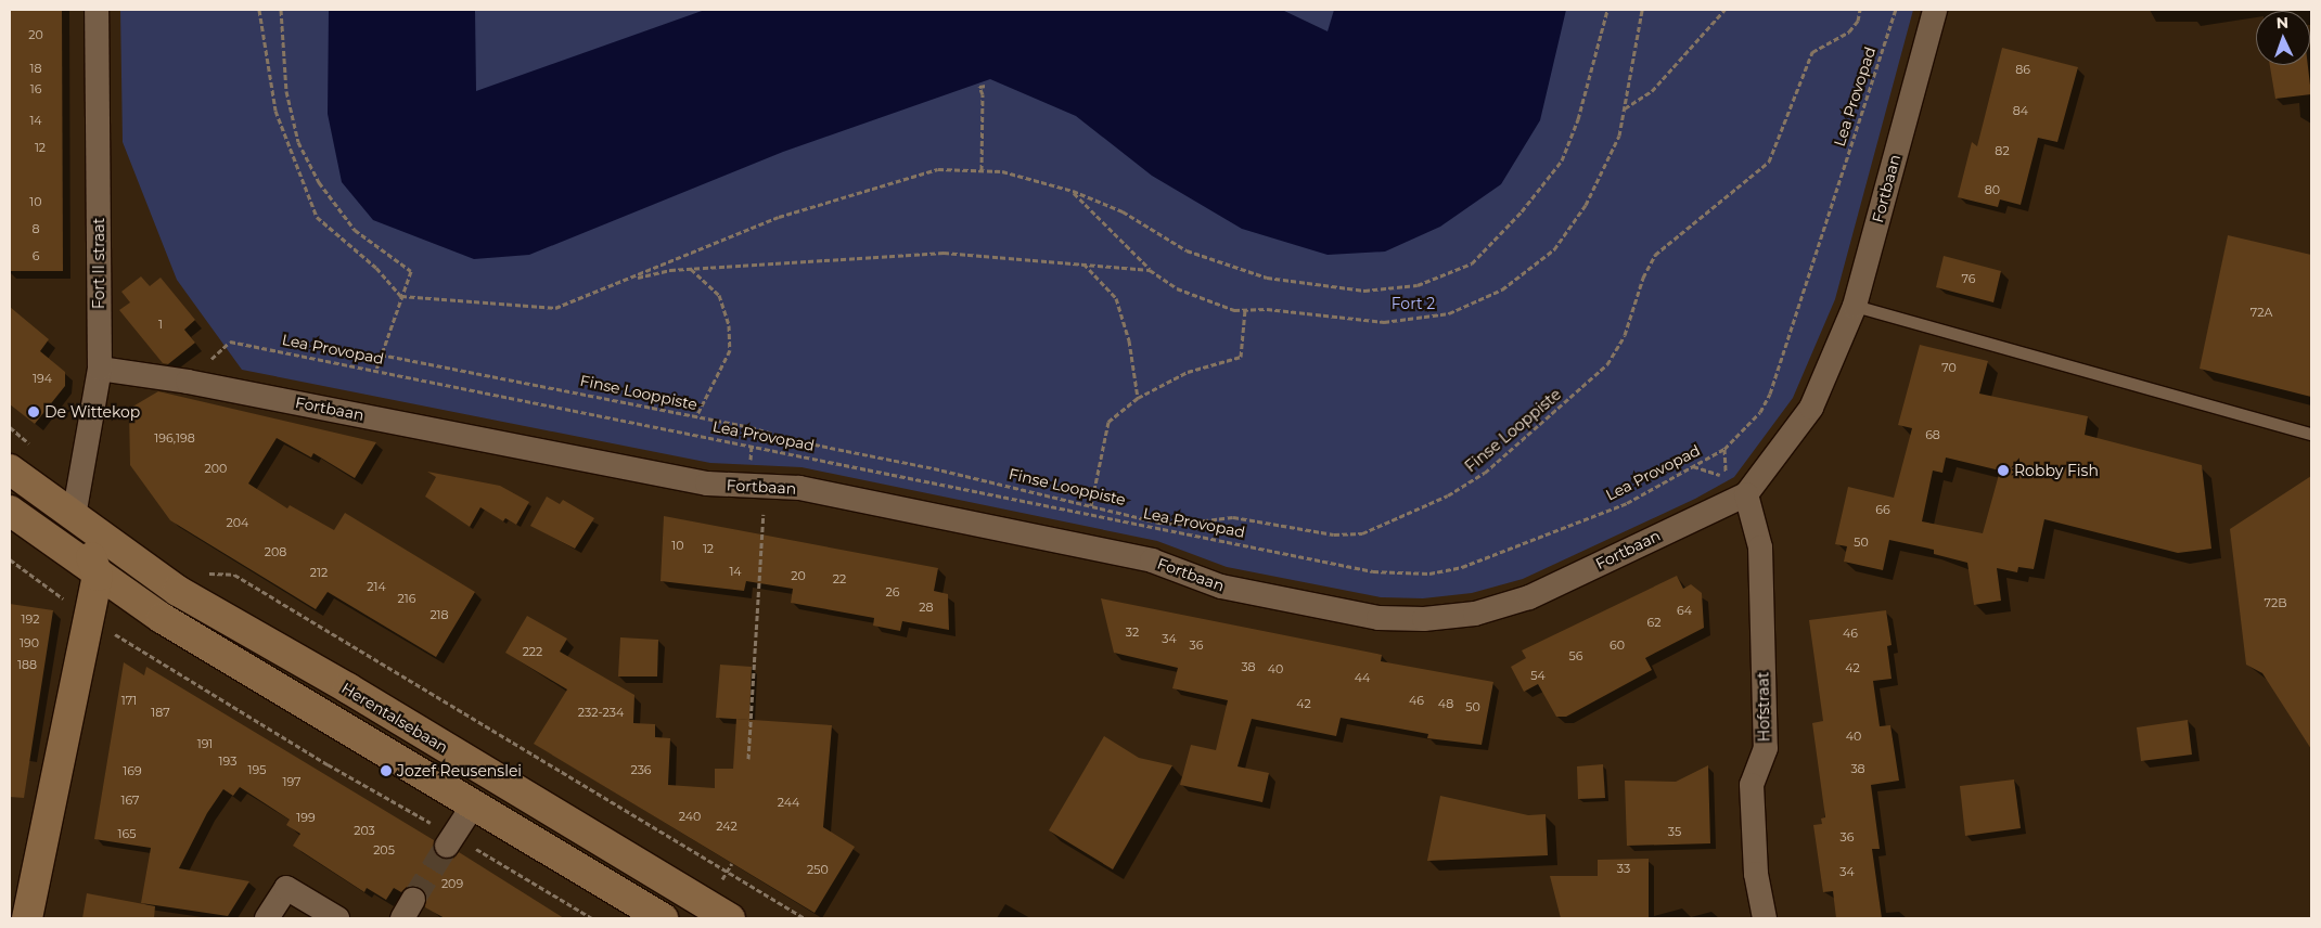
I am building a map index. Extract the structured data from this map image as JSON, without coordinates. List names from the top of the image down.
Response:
{
  "streets": {
    "main road": ["Herentalsebaan"],
    "street": ["Fortbaan", "Fort II straat", "Hofstraat"],
    "path": ["Lea Provopad", "Finse Looppiste"]
  },
  "crossings": [
    ["Lea Provopad", "Fortbaan"],
    ["Fortbaan", "Fort II straat"],
    ["Fortbaan", "Hofstraat"],
    ["Fort II straat", "Herentalsebaan"]
  ],
  "parks": ["Fort 2"],
  "places": ["De Wittekop", "Robby Fish", "Jozef Reusenslei"],
  "house_numbers": [
    "20",
    "18",
    "86",
    "16",
    "84",
    "14",
    "12",
    "82",
    "80",
    "10",
    "8",
    "6",
    "76",
    "72A",
    "1",
    "70",
    "194",
    "68",
    "196,198",
    "200",
    "66",
    "204",
    "50",
    "10",
    "12",
    "208",
    "14",
    "212",
    "20",
    "22",
    "214",
    "26",
    "216",
    "72B",
    "28",
    "64",
    "218",
    "192",
    "62",
    "32",
    "46",
    "34",
    "190",
    "36",
    "60",
    "222",
    "56",
    "188",
    "38",
    "42",
    "40",
    "54",
    "44",
    "171",
    "46",
    "42",
    "48",
    "50",
    "187",
    "232-234",
    "40",
    "191",
    "193",
    "38",
    "195",
    "236",
    "169",
    "197",
    "167",
    "244",
    "240",
    "199",
    "242",
    "203",
    "35",
    "165",
    "36",
    "205",
    "33",
    "250",
    "34",
    "209"
  ],
  "north": "top"
}
